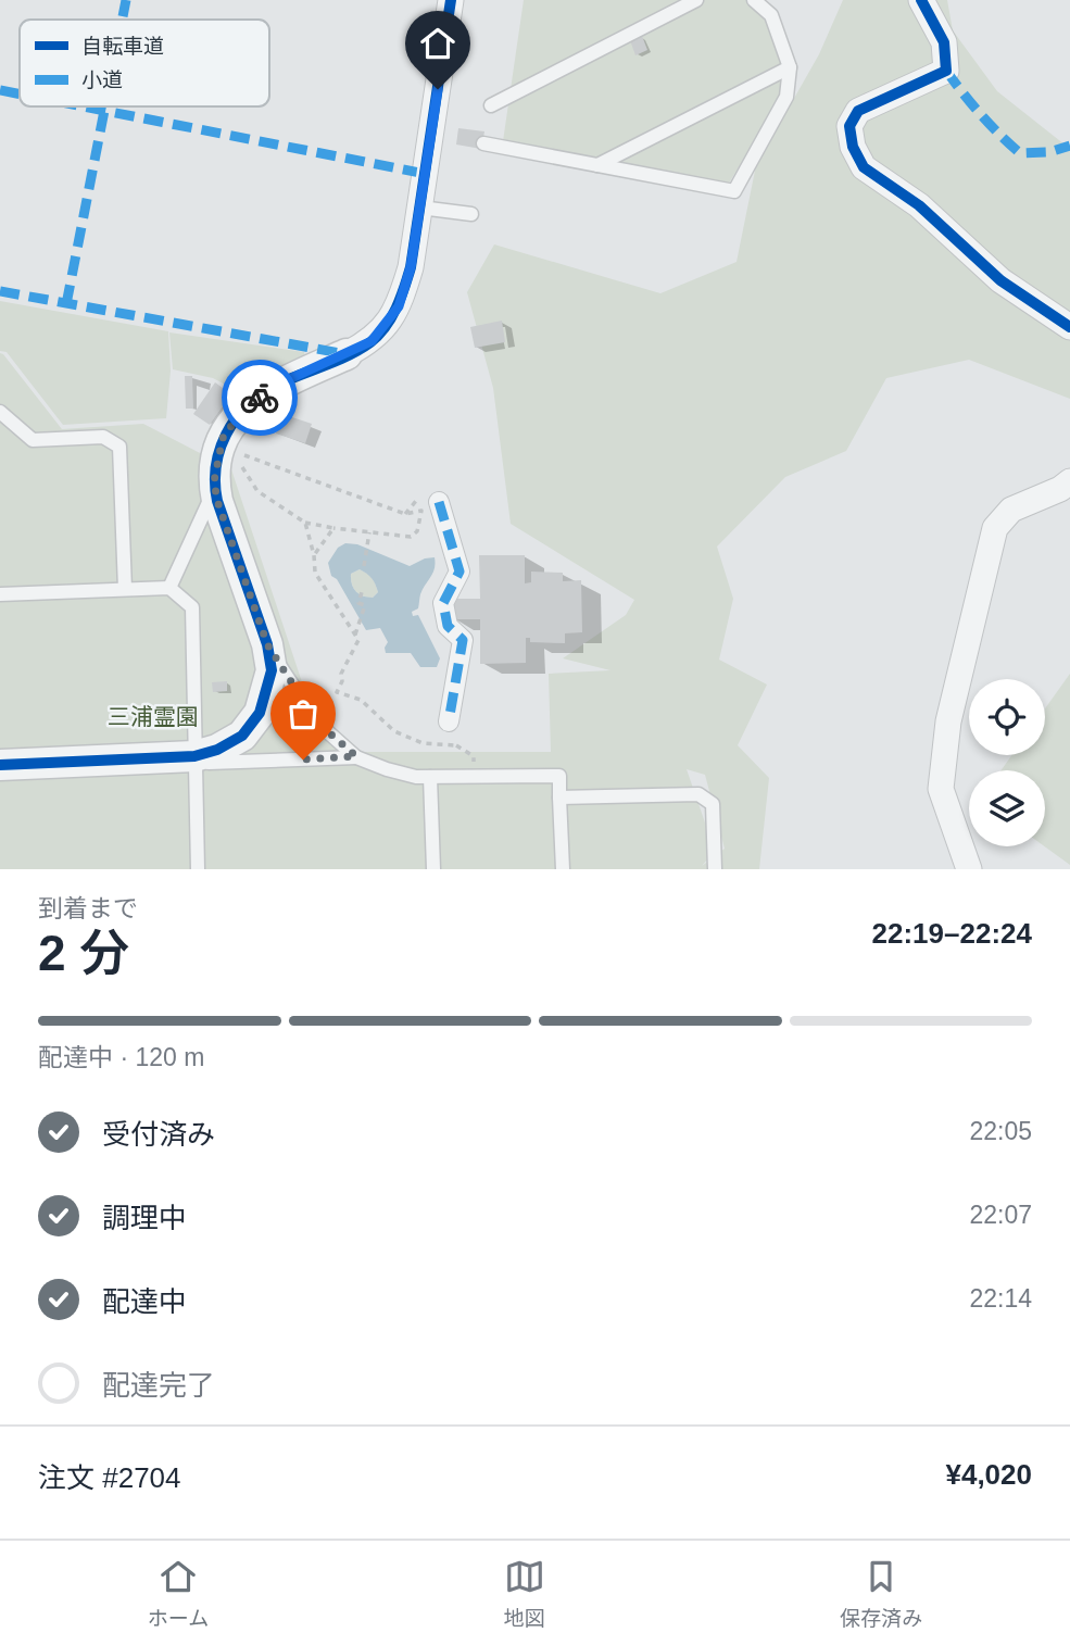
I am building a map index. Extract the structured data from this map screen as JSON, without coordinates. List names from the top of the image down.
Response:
{
  "parks": ["三浦霊園"],
  "legend": ["自転車道", "小道"],
  "page": {
    "heading": ["2 分", "到着まで", "22:19–22:24"],
    "panel": ["注文 #2704", "¥4,020"],
    "bar": "配達中 · 120 m",
    "list": [
      ["受付済み", "22:05"],
      ["調理中", "22:07"],
      ["配達中", "22:14"],
      "配達完了"
    ],
    "tabs": ["ホーム", "地図", "保存済み"]
  }
}
